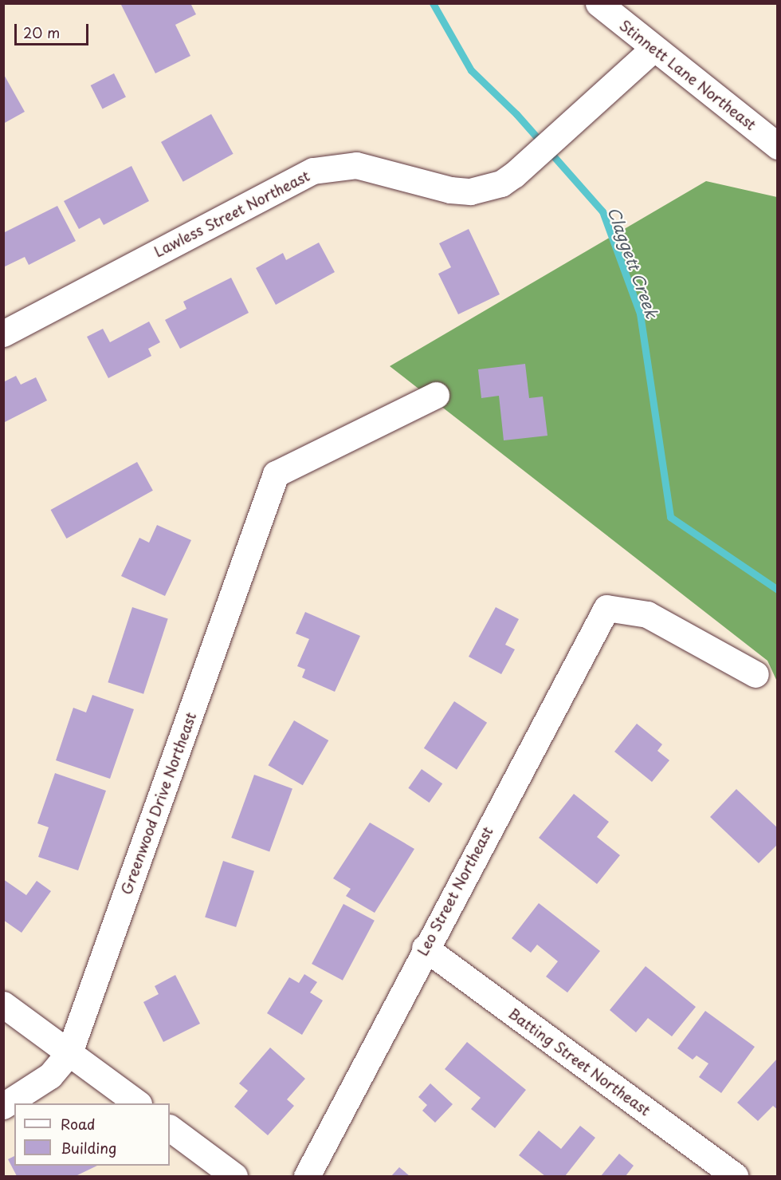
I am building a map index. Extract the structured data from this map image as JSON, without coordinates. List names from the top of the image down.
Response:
{
  "streets": {
    "street": [
      "Stinnett Lane Northeast",
      "Lawless Street Northeast",
      "Greenwood Drive Northeast",
      "Leo Street Northeast",
      "Batting Street Northeast"
    ]
  },
  "crossings": [
    ["Stinnett Lane Northeast", "Lawless Street Northeast"],
    ["Leo Street Northeast", "Batting Street Northeast"]
  ],
  "water": ["Claggett Creek"],
  "legend": ["Road", "Building"],
  "scale_bar": "20 m"
}
